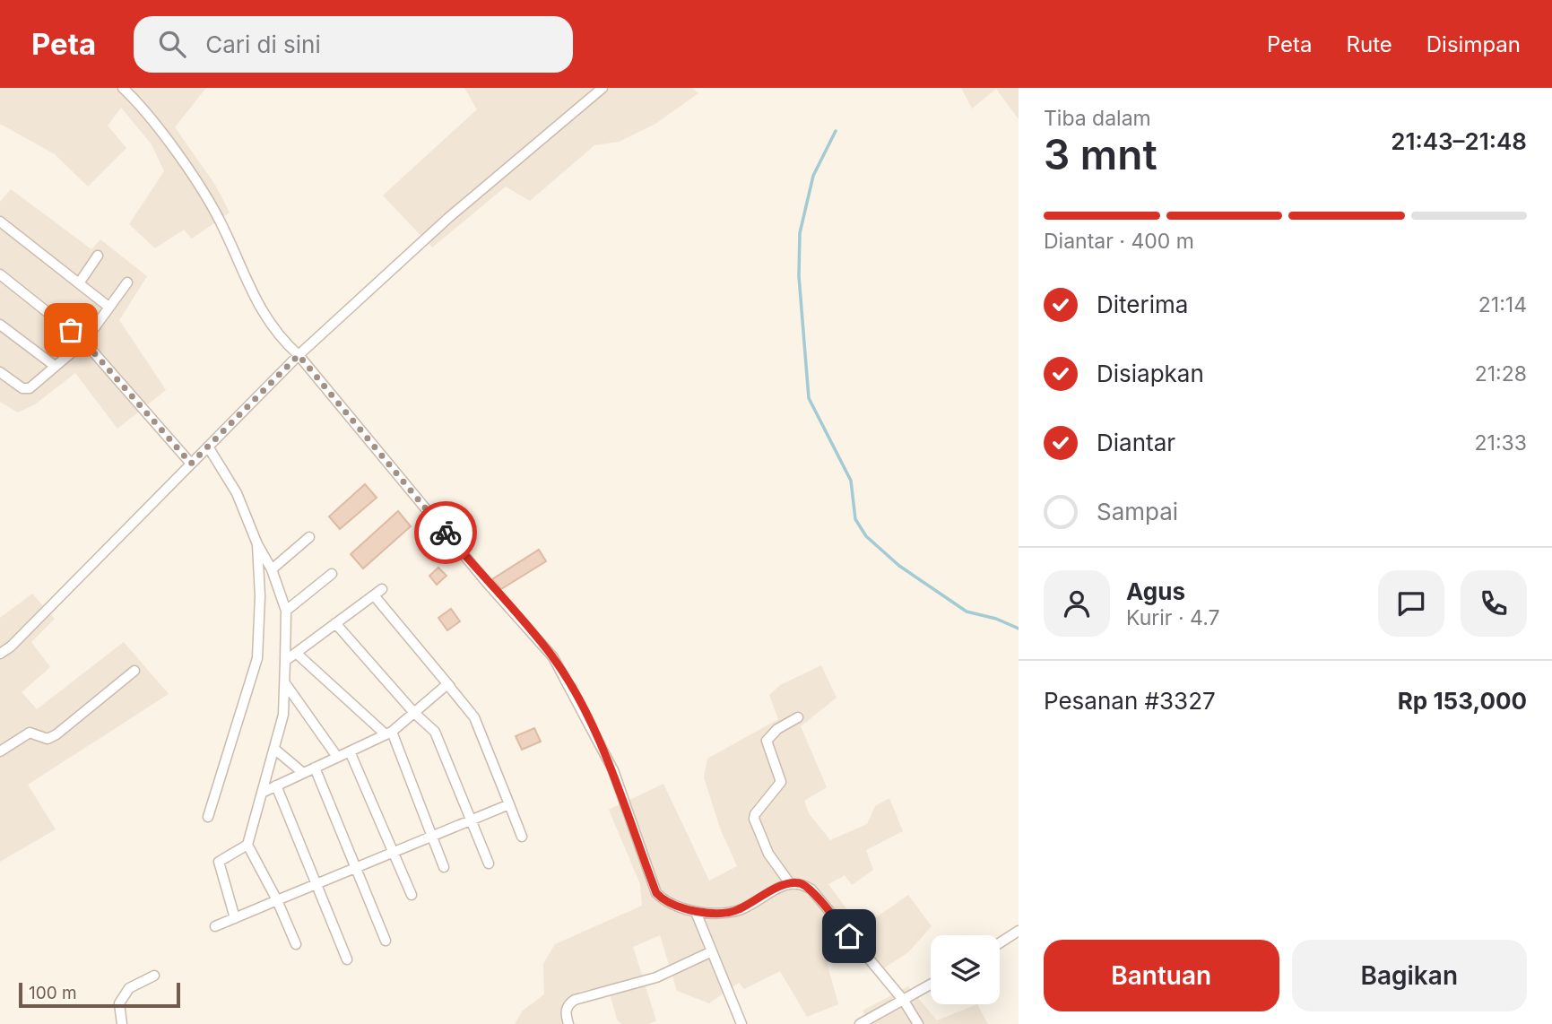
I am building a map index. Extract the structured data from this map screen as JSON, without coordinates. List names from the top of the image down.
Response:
{
  "scale_bar": "100 m",
  "page": {
    "header": "Peta",
    "search": "Cari di sini",
    "nav": ["Peta", "Rute", "Disimpan"],
    "heading": ["3 mnt", "Tiba dalam", "21:43–21:48"],
    "panel": [
      "Agus",
      "Kurir · 4.7",
      "Pesanan #3327",
      "Rp 153,000"
    ],
    "bar": "Diantar · 400 m",
    "list": [
      ["Diterima", "21:14"],
      ["Disiapkan", "21:28"],
      ["Diantar", "21:33"],
      "Sampai"
    ],
    "buttons": ["Bantuan", "Bagikan"],
    "scale": "100 m"
  }
}
